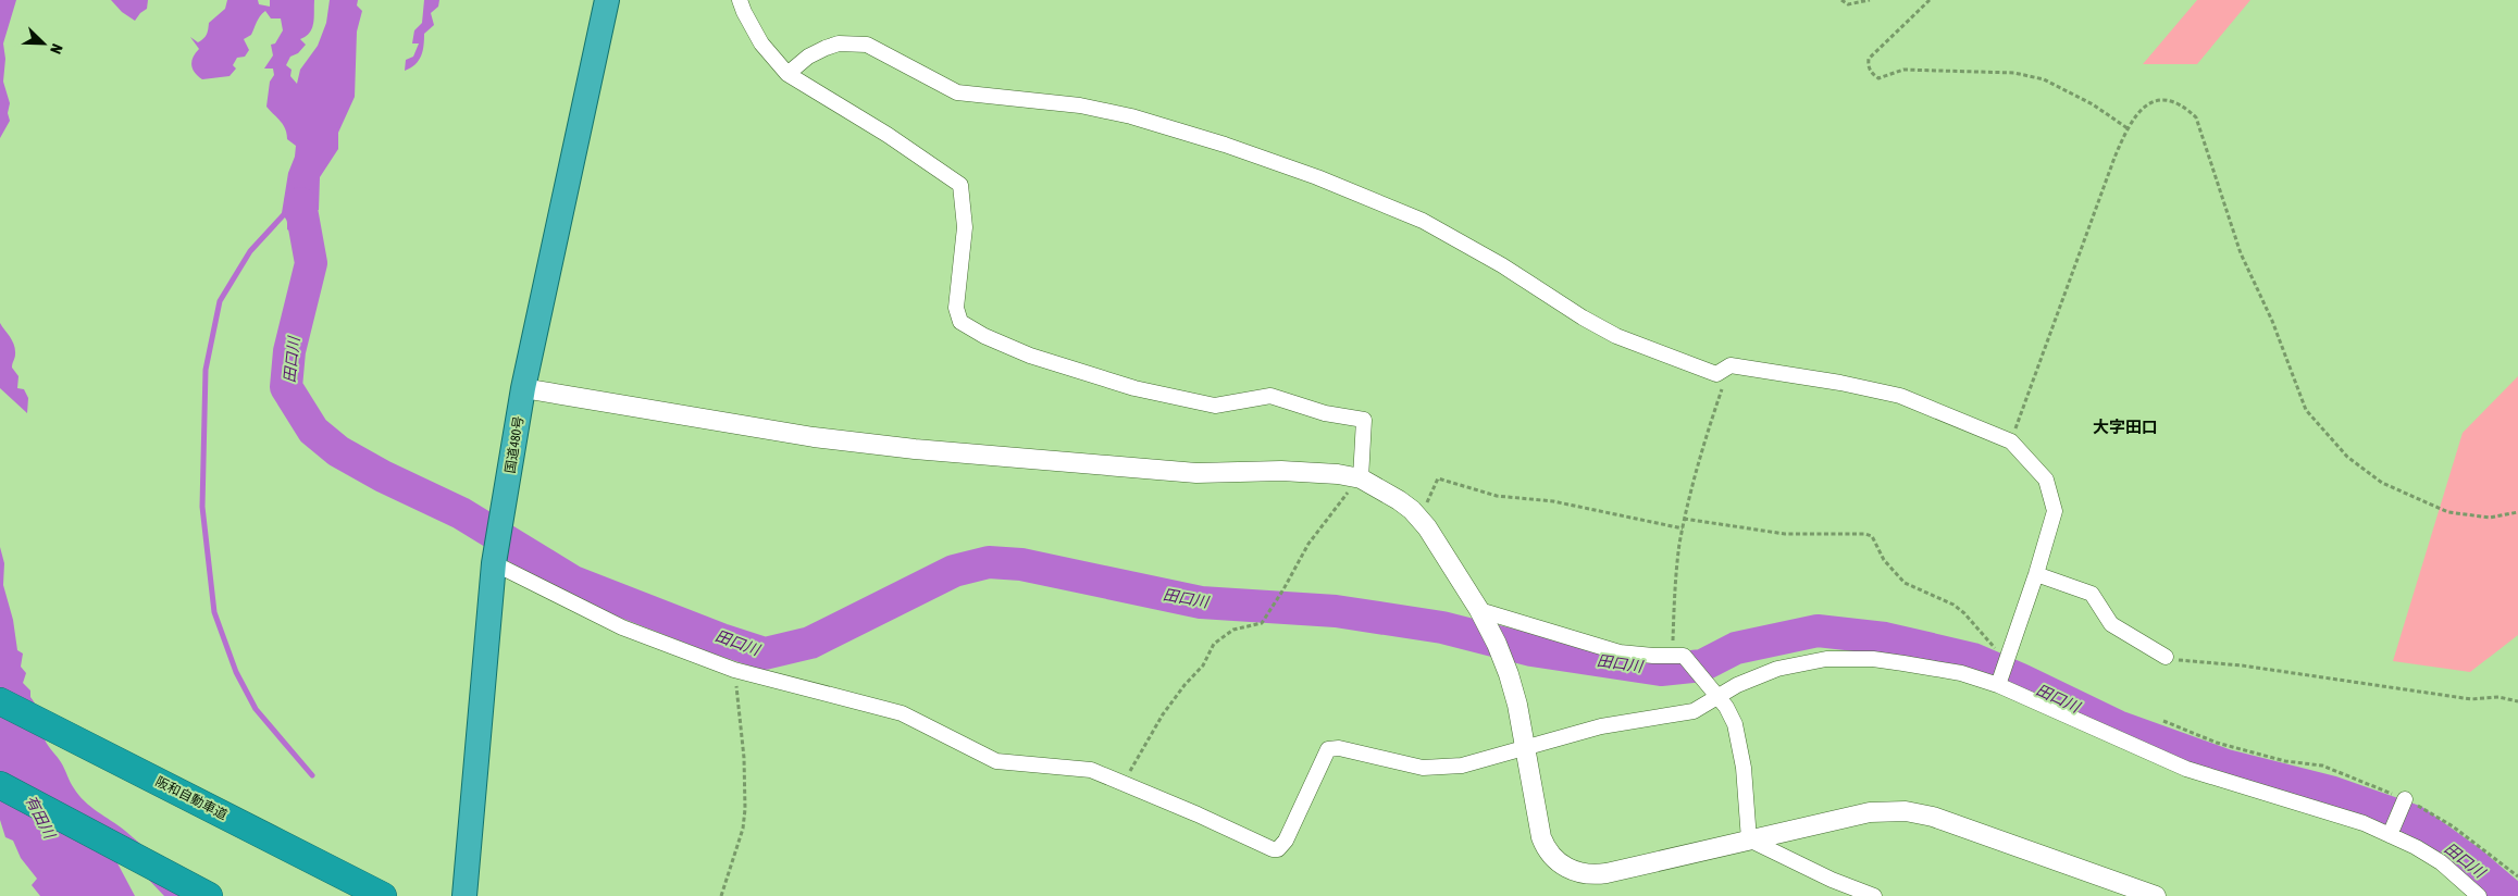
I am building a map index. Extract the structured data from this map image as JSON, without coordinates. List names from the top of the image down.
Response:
{
  "streets": {
    "highway": ["国道480号", "阪和自動車道"]
  },
  "districts": ["大字田口"],
  "water": ["田口川", "有田川"],
  "north": "bottom right"
}
